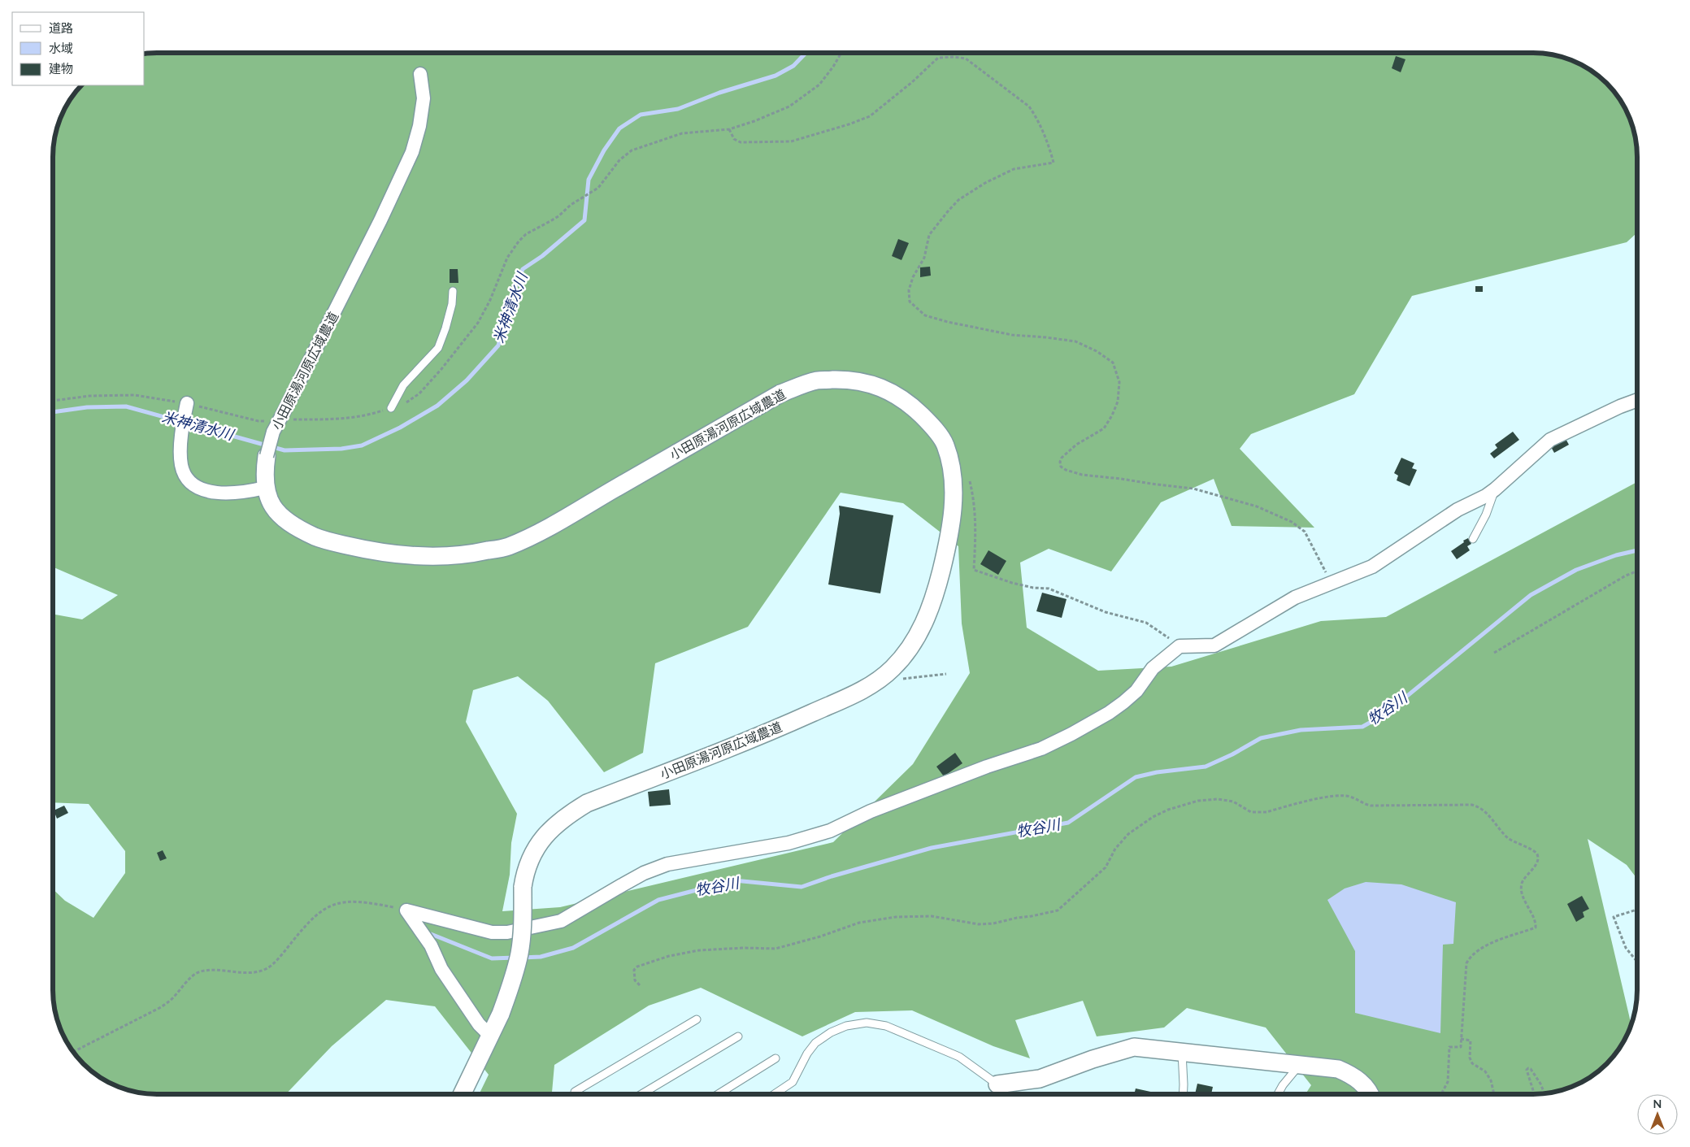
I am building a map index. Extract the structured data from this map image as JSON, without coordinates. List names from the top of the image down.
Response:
{
  "streets": {
    "street": ["小田原湯河原広域農道"]
  },
  "water": ["米神清水川", "牧谷川"],
  "legend": ["道路", "水域", "建物"],
  "north": "top"
}
